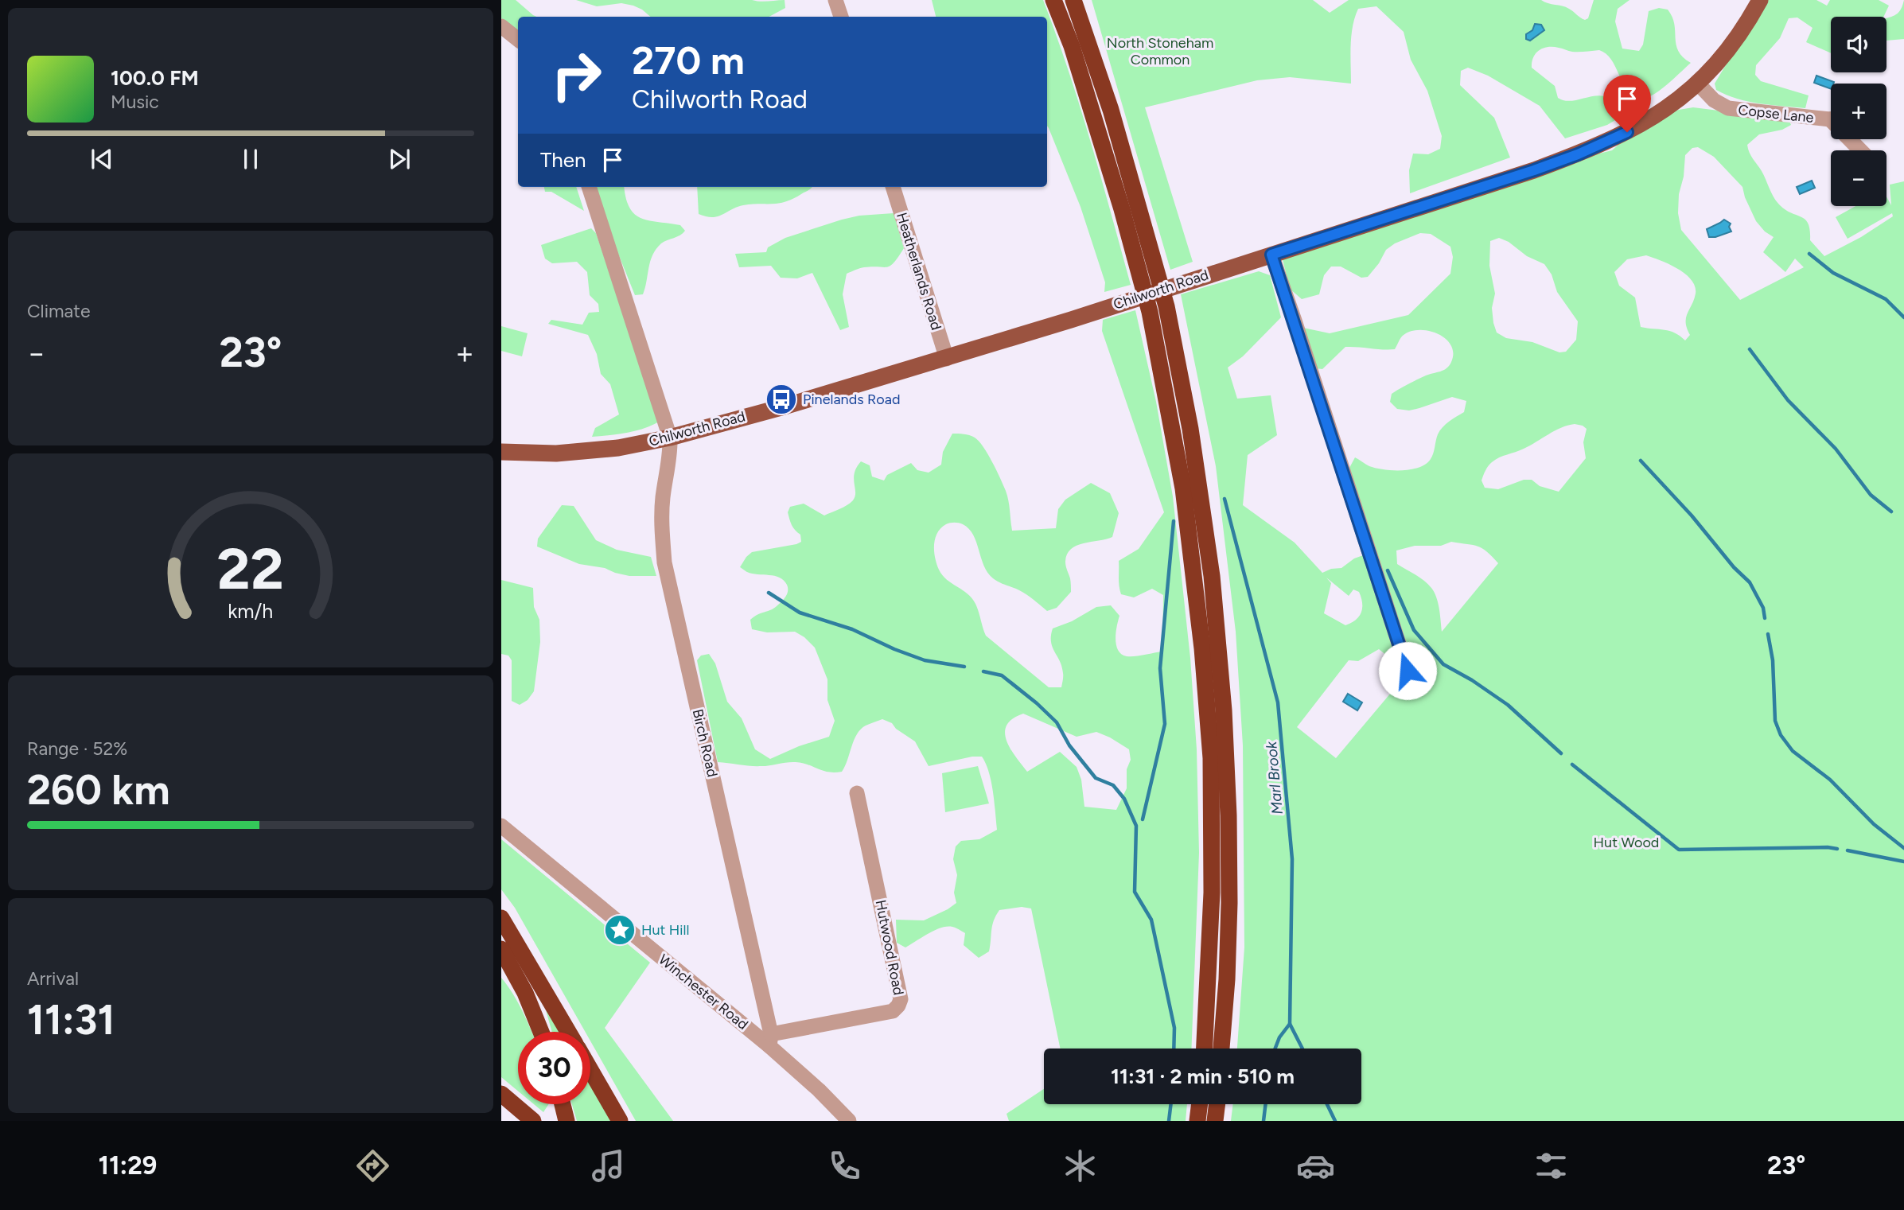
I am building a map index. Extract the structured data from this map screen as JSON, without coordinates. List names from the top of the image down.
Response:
{
  "streets": {
    "main road": ["Chilworth Road"],
    "street": [
      "Copse Lane",
      "Heatherlands Road",
      "Birch Road",
      "Hutwood Road",
      "Winchester Road"
    ]
  },
  "crossings": [
    ["Copse Lane", "Chilworth Road"],
    ["Heatherlands Road", "Chilworth Road"],
    ["Chilworth Road", "Birch Road"],
    ["Birch Road", "Hutwood Road"],
    ["Birch Road", "Winchester Road"],
    ["Hutwood Road", "Winchester Road"]
  ],
  "water": ["Marl Brook"],
  "parks": ["North Stoneham Common", "Hut Wood"],
  "places": {
    "bus stop": ["Pinelands Road"],
    "place": ["Hut Hill"]
  },
  "page": {
    "map_buttons": ["+", "−"],
    "turn": ["270 m", "Chilworth Road"],
    "song": ["100.0 FM", "Music"],
    "then": "Then",
    "tile": [
      "Climate",
      ["Range · 52%", "260 km"],
      ["Arrival", "11:31"]
    ],
    "heat": ["−", "23°", "+"],
    "limit": "30",
    "trip": "11:31 · 2 min · 510 m",
    "tabs": ["11:29", "23°"],
    "gauge": ["22", "km/h"]
  }
}
